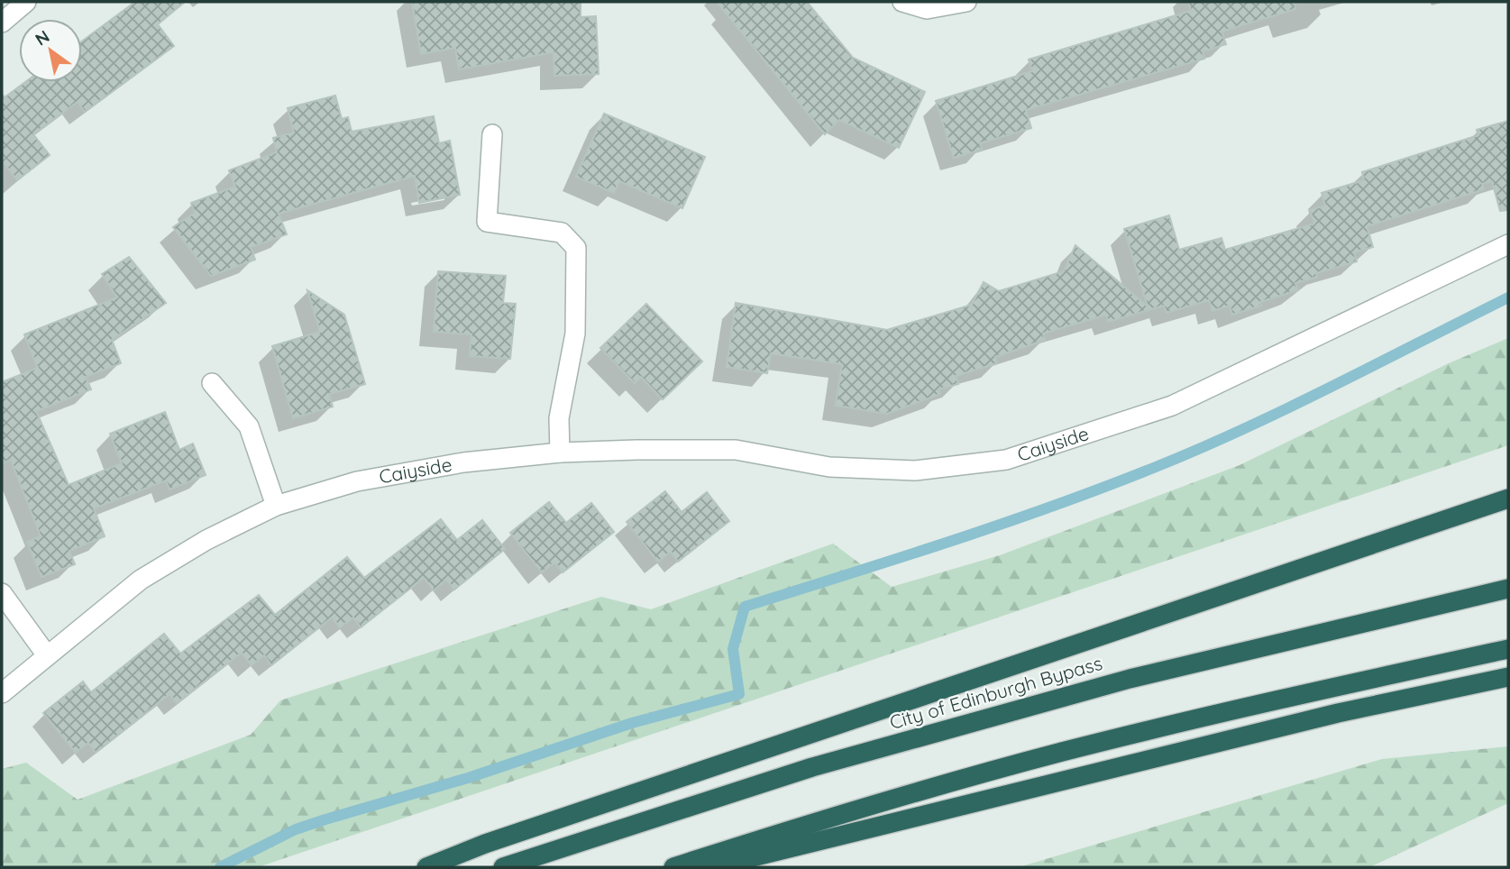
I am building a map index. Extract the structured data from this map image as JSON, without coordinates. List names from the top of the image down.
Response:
{
  "streets": {
    "highway": ["City of Edinburgh Bypass"],
    "street": ["Caiyside"]
  },
  "north": "top left"
}
